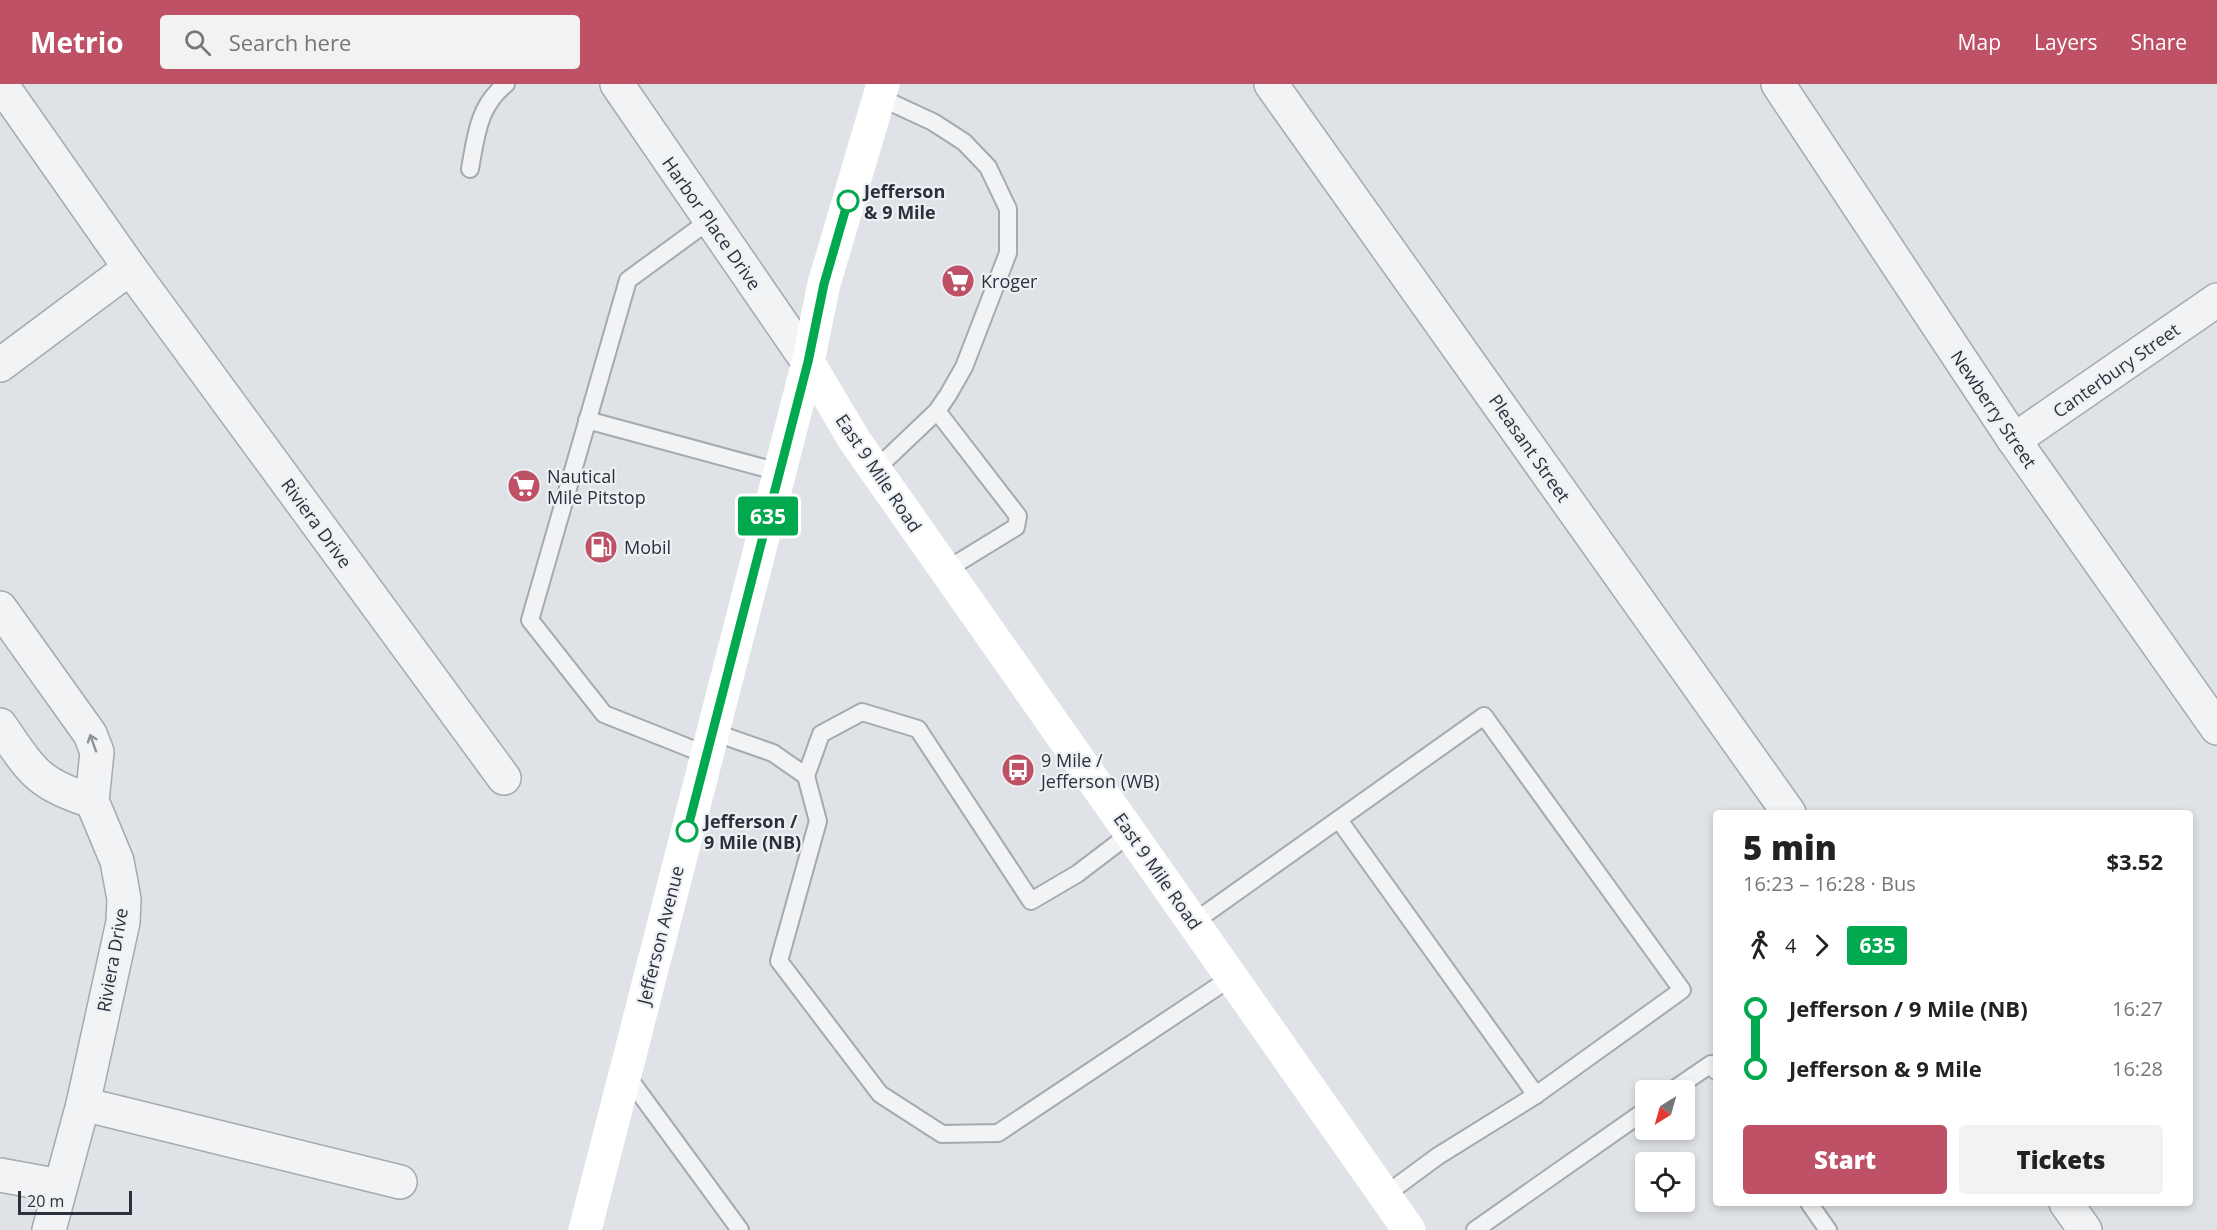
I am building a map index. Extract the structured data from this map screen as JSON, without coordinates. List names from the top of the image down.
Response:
{
  "streets": {
    "main road": ["East 9 Mile Road", "Jefferson Avenue"],
    "street": [
      "Harbor Place Drive",
      "Canterbury Street",
      "Newberry Street",
      "Pleasant Street",
      "Riviera Drive"
    ]
  },
  "crossings": [
    ["Harbor Place Drive", "East 9 Mile Road"],
    ["Harbor Place Drive", "Jefferson Avenue"],
    ["Canterbury Street", "Newberry Street"],
    ["East 9 Mile Road", "Jefferson Avenue"]
  ],
  "places": {
    "other": ["Jefferson & 9 Mile", "Jefferson / 9 Mile (NB)"],
    "supermarket": ["Kroger", "Nautical Mile Pitstop"],
    "fuel station": ["Mobil"],
    "bus stop": ["9 Mile / Jefferson (WB)"]
  },
  "lines": ["bus line 635"],
  "scale_bar": "20 m",
  "north": "bottom left",
  "page": {
    "header": "Metrio",
    "search": "Search here",
    "nav": ["Map", "Layers", "Share"],
    "on_map": "635",
    "heading": ["5 min", "16:23 – 16:28 · Bus", "$3.52"],
    "legs": ["4", "635"],
    "list": [
      {
        "name": "Jefferson / 9 Mile (NB)",
        "value": "16:27"
      },
      {
        "name": "Jefferson & 9 Mile",
        "value": "16:28"
      }
    ],
    "buttons": ["Start", "Tickets"],
    "scale": "20 m"
  }
}
